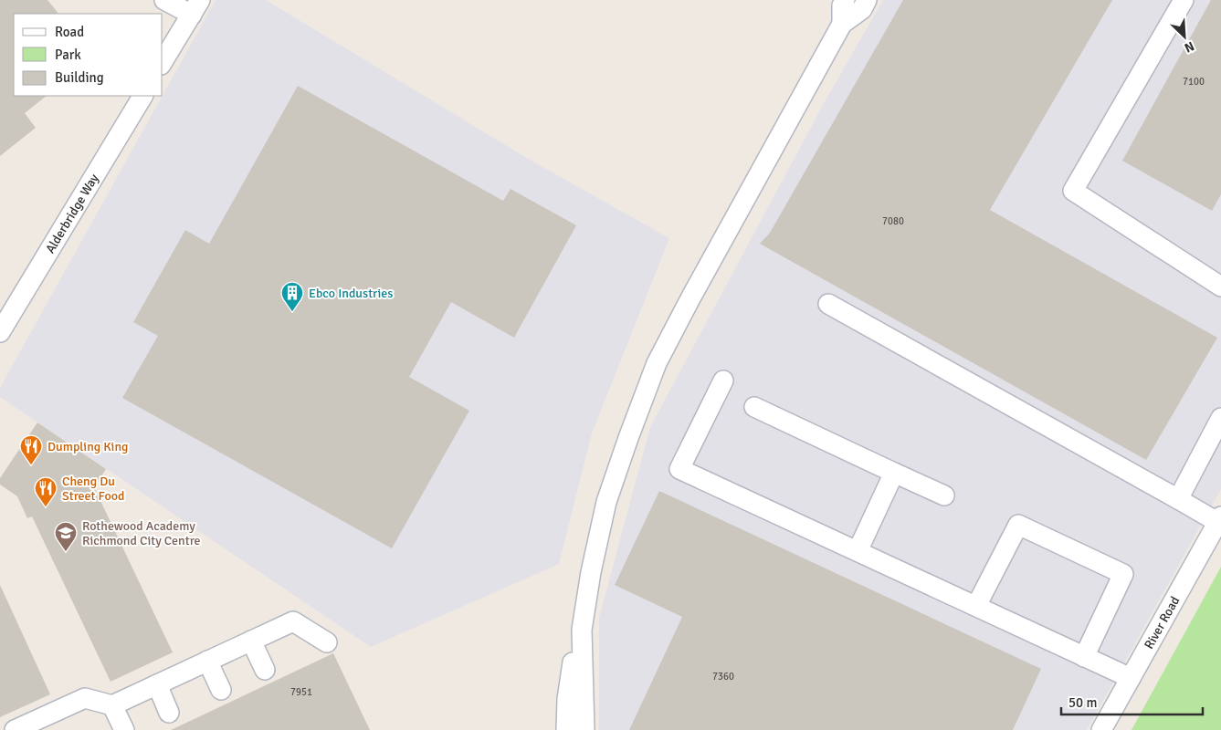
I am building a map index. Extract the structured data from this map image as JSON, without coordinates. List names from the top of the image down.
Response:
{
  "streets": {
    "street": ["Alderbridge Way", "River Road"]
  },
  "places": {
    "building": ["Ebco Industries"],
    "restaurant": ["Dumpling King", "Cheng Du Street Food"],
    "school or university": ["Rothewood Academy Richmond City Centre"]
  },
  "house_numbers": [
    "7100",
    "7080",
    "7360",
    "7951"
  ],
  "legend": ["Road", "Park", "Building"],
  "scale_bar": "50 m",
  "north": "bottom right"
}
